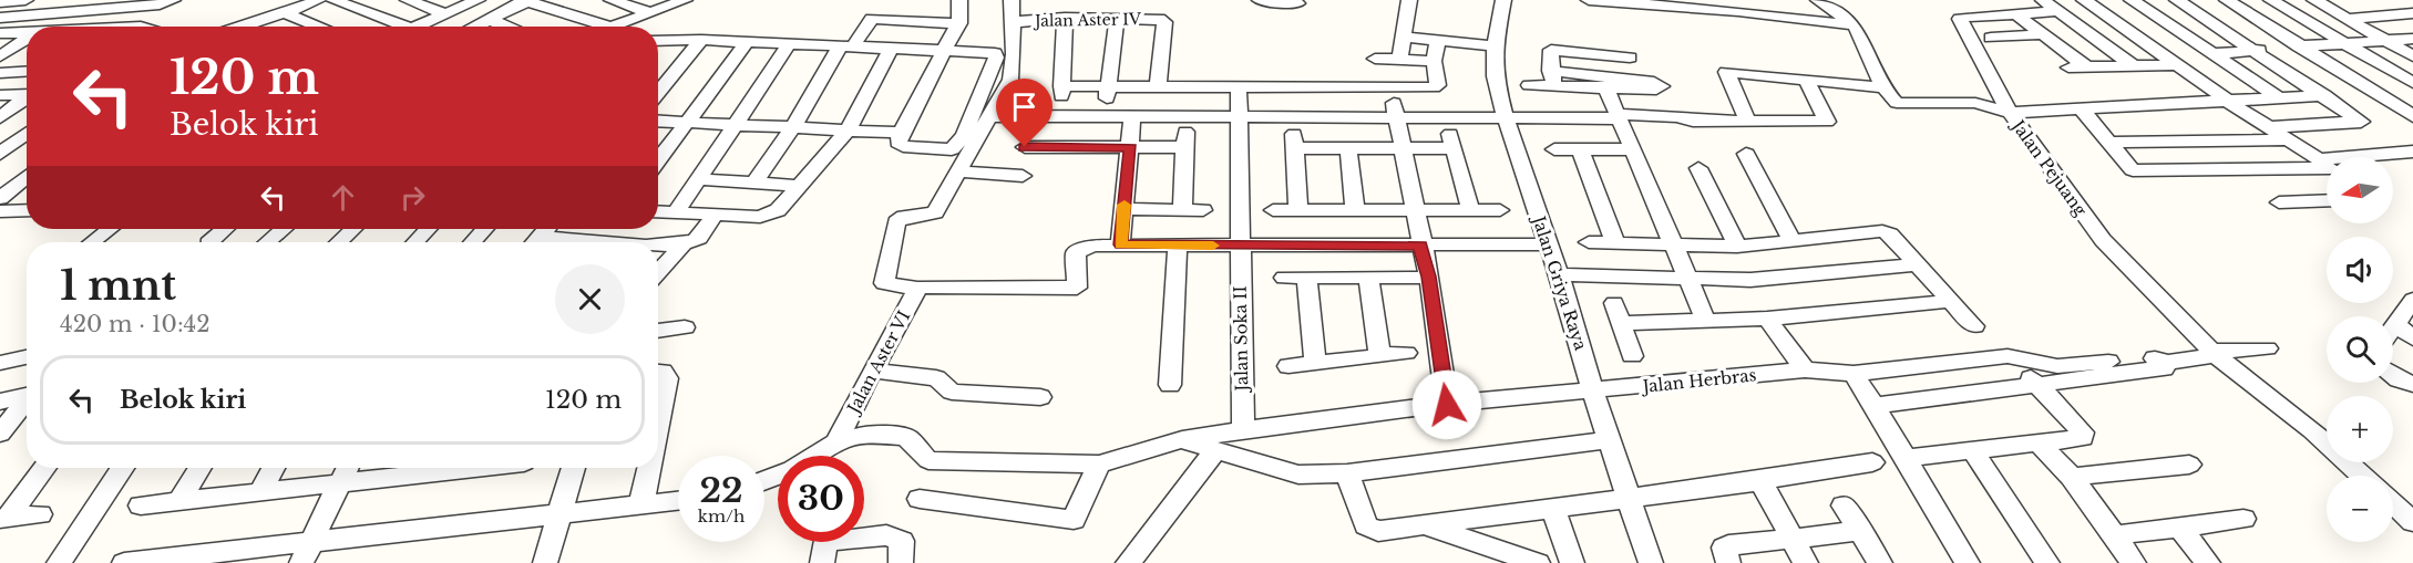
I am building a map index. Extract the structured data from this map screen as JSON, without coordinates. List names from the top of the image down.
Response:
{
  "streets": {
    "street": [
      "Jalan Aster IV",
      "Jalan Pejuang",
      "Jalan Griya Raya",
      "Jalan Soka II",
      "Jalan Aster VI",
      "Jalan Herbras"
    ]
  },
  "crossings": [
    ["Jalan Aster IV", "Jalan Aster VI"],
    ["Jalan Griya Raya", "Jalan Herbras"],
    ["Jalan Soka II", "Jalan Herbras"],
    ["Jalan Aster VI", "Jalan Herbras"]
  ],
  "north": "left",
  "page": {
    "turn": ["120 m", "Belok kiri"],
    "map_buttons": ["+", "−"],
    "heading": ["1 mnt", "420 m · 10:42"],
    "list": [
      {
        "name": "Belok kiri",
        "value": "120 m"
      }
    ],
    "speed": "22 km/h",
    "limit": "30"
  }
}
